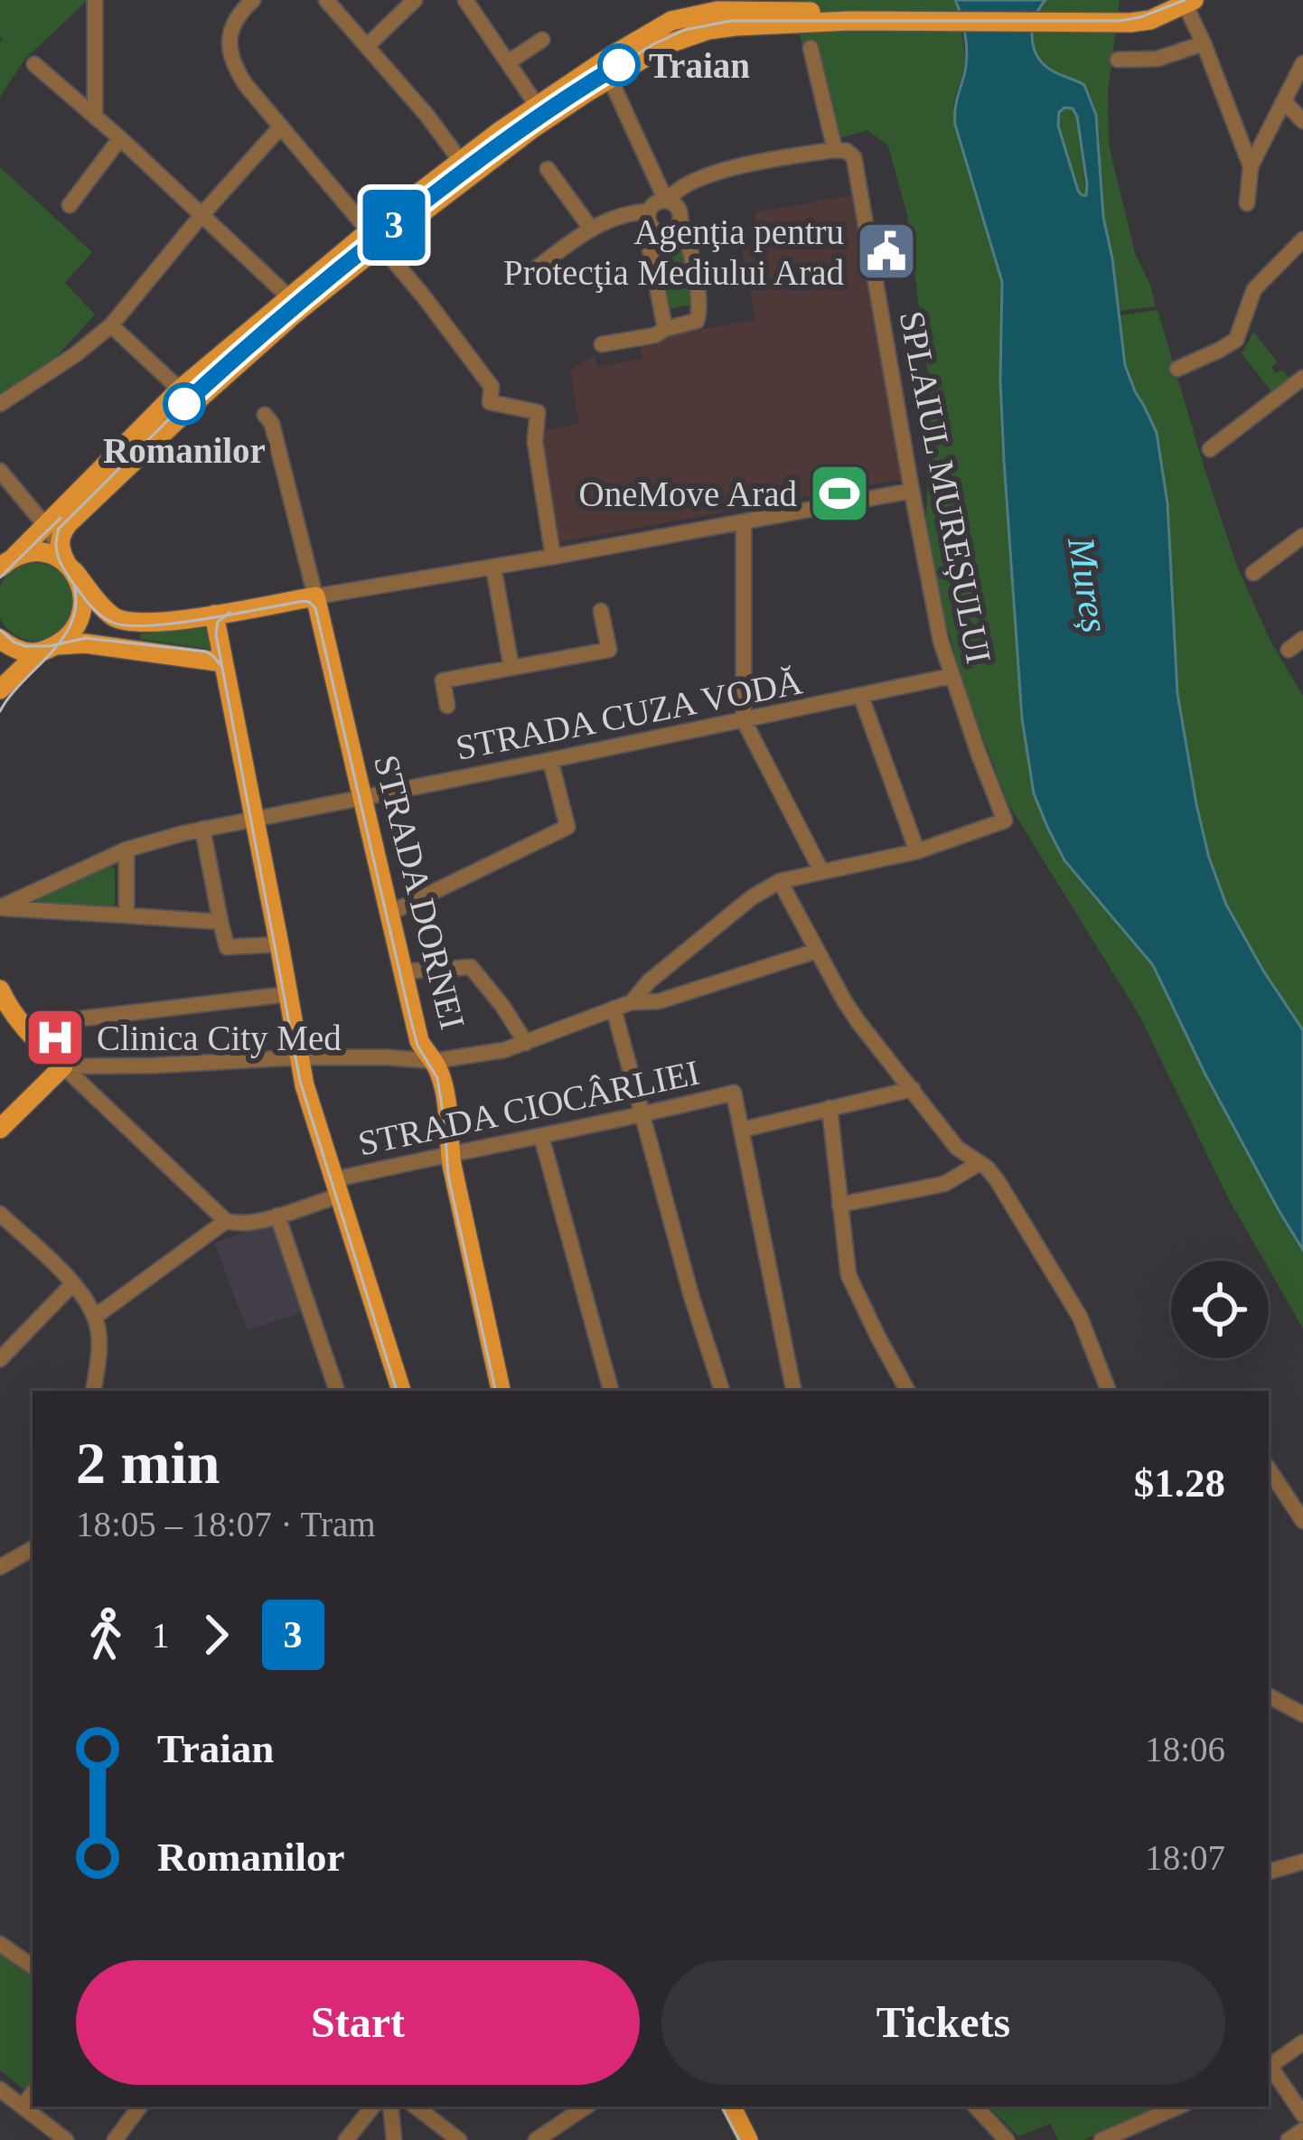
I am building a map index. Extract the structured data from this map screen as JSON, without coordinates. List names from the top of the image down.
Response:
{
  "streets": {
    "main road": ["STRADA DORNEI"],
    "street": ["SPLAIUL MUREȘULUI", "STRADA CUZA VODĂ", "STRADA CIOCÂRLIEI"]
  },
  "crossings": [
    ["SPLAIUL MUREȘULUI", "STRADA CUZA VODĂ"],
    ["STRADA CUZA VODĂ", "STRADA DORNEI"],
    ["STRADA DORNEI", "STRADA CIOCÂRLIEI"]
  ],
  "water": ["Mureș"],
  "places": {
    "other": ["Traian", "Romanilor"],
    "public building": ["Agenţia pentru Protecţia Mediului Arad"],
    "sports": ["OneMove Arad"],
    "hospital": ["Clinica City Med"]
  },
  "lines": ["tram line 3"],
  "page": {
    "on_map": "3",
    "heading": ["2 min", "18:05 – 18:07 · Tram", "$1.28"],
    "legs": ["1", "3"],
    "list": [
      {
        "name": "Traian",
        "value": "18:06"
      },
      {
        "name": "Romanilor",
        "value": "18:07"
      }
    ],
    "buttons": ["Start", "Tickets"]
  }
}
